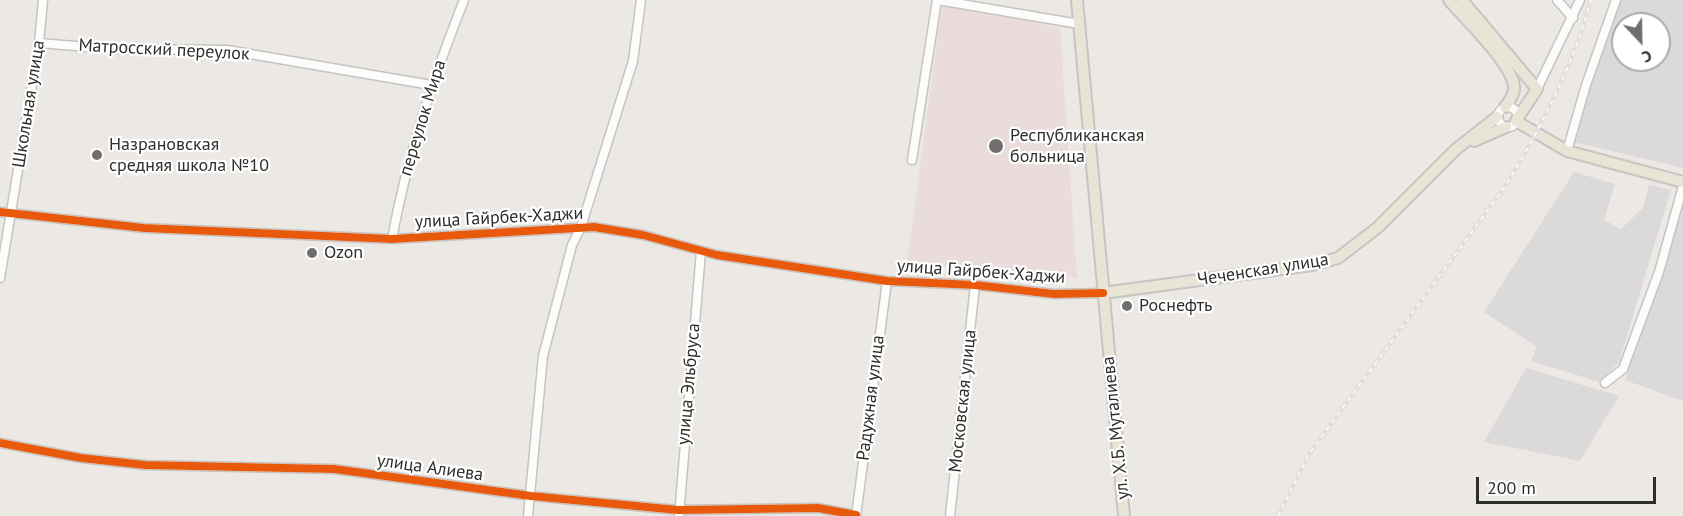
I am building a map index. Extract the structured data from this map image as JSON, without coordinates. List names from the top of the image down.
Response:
{
  "streets": {
    "main road": ["Чеченская улица", "ул. Х.Б. Муталиева"],
    "street": [
      "Матросский переулок",
      "Школьная улица",
      "переулок Мира",
      "улица Гайрбек-Хаджи",
      "улица Эльбруса",
      "Радужная улица",
      "Московская улица",
      "улица Алиева"
    ]
  },
  "crossings": [
    ["Матросский переулок", "Школьная улица"],
    ["Матросский переулок", "переулок Мира"],
    ["Школьная улица", "улица Гайрбек-Хаджи"],
    ["переулок Мира", "улица Гайрбек-Хаджи"],
    ["улица Гайрбек-Хаджи", "Чеченская улица"],
    ["улица Гайрбек-Хаджи", "улица Эльбруса"],
    ["улица Гайрбек-Хаджи", "Радужная улица"],
    ["улица Гайрбек-Хаджи", "Московская улица"],
    ["улица Гайрбек-Хаджи", "ул. Х.Б. Муталиева"],
    ["Чеченская улица", "ул. Х.Б. Муталиева"],
    ["улица Эльбруса", "улица Алиева"],
    ["Радужная улица", "улица Алиева"]
  ],
  "places": [
    "Республиканская больница",
    "Назрановская средняя школа №10",
    "Ozon",
    "Роснефть"
  ],
  "scale_bar": "200 m",
  "north": "bottom"
}
